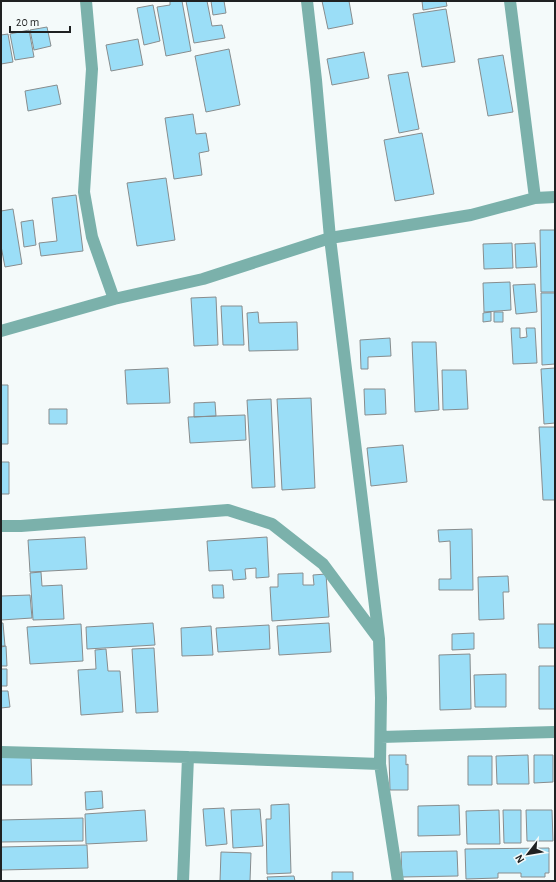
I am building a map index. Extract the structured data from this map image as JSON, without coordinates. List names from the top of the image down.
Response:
{
  "scale_bar": "20 m",
  "north": "bottom left"
}
